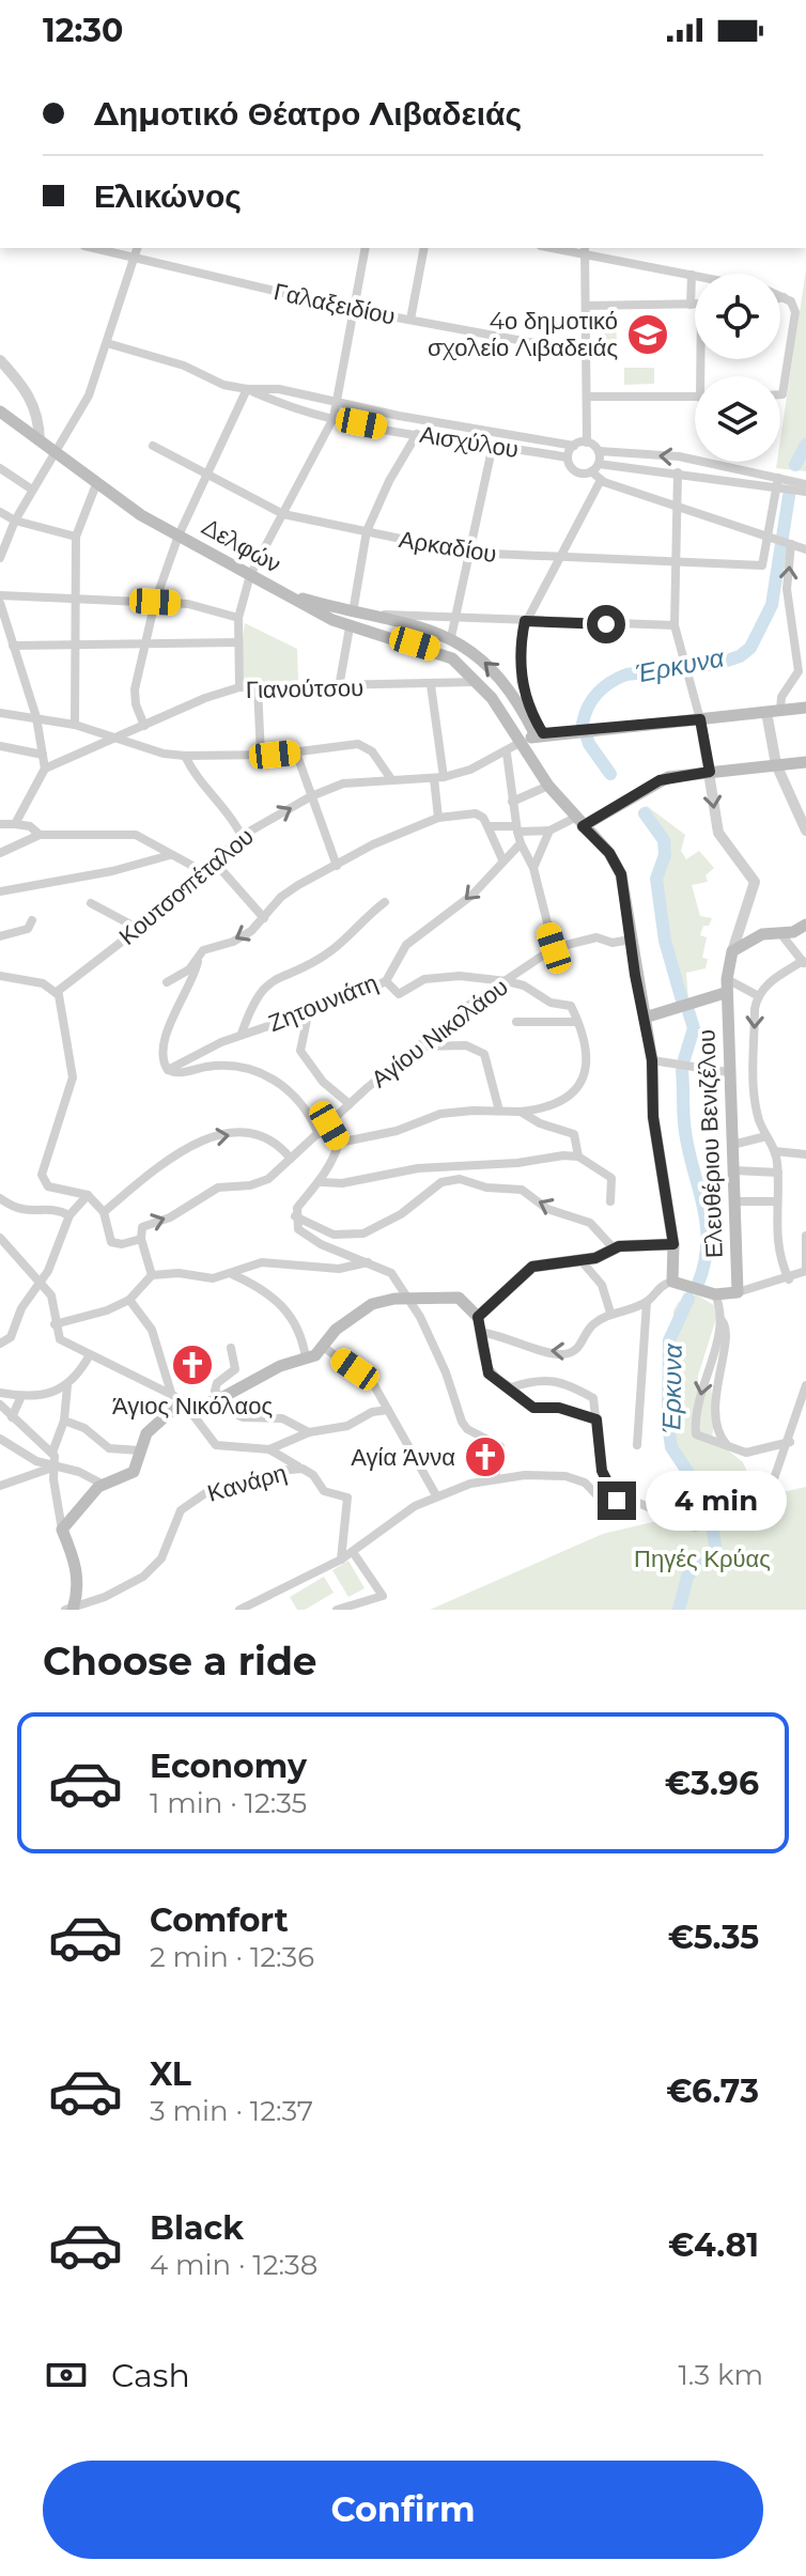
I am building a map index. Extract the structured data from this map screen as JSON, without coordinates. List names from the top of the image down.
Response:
{
  "streets": {
    "main road": ["Δελφών", "Ελευθέριου Βενιζέλου"],
    "street": [
      "Γαλαξειδίου",
      "Αισχύλου",
      "Αρκαδίου",
      "Γιανούτσου",
      "Κουτσοπέταλου",
      "Ζητουνιάτη",
      "Αγίου Νικολάου",
      "Κανάρη"
    ]
  },
  "crossings": [
    ["Δελφών", "Γιανούτσου"],
    ["Δελφών", "Κουτσοπέταλου"]
  ],
  "water": ["Έρκυνα"],
  "parks": ["Πηγές Κρύας"],
  "places": {
    "school or university": ["4ο δημοτικό σχολείο Λιβαδειάς"],
    "church": ["Άγιος Νικόλαος", "Αγία Άννα"]
  },
  "page": {
    "status": "12:30",
    "banner": ["Δημοτικό Θέατρο Λιβαδειάς", "Ελικώνος"],
    "bubble": "4 min",
    "heading": "Choose a ride",
    "list": [
      {
        "name": "Economy",
        "note": "1 min · 12:35",
        "value": "€3.96"
      },
      {
        "name": "Comfort",
        "note": "2 min · 12:36",
        "value": "€5.35"
      },
      {
        "name": "XL",
        "note": "3 min · 12:37",
        "value": "€6.73"
      },
      {
        "name": "Black",
        "note": "4 min · 12:38",
        "value": "€4.81"
      }
    ],
    "pay": ["Cash", "1.3 km"],
    "buttons": "Confirm"
  }
}
